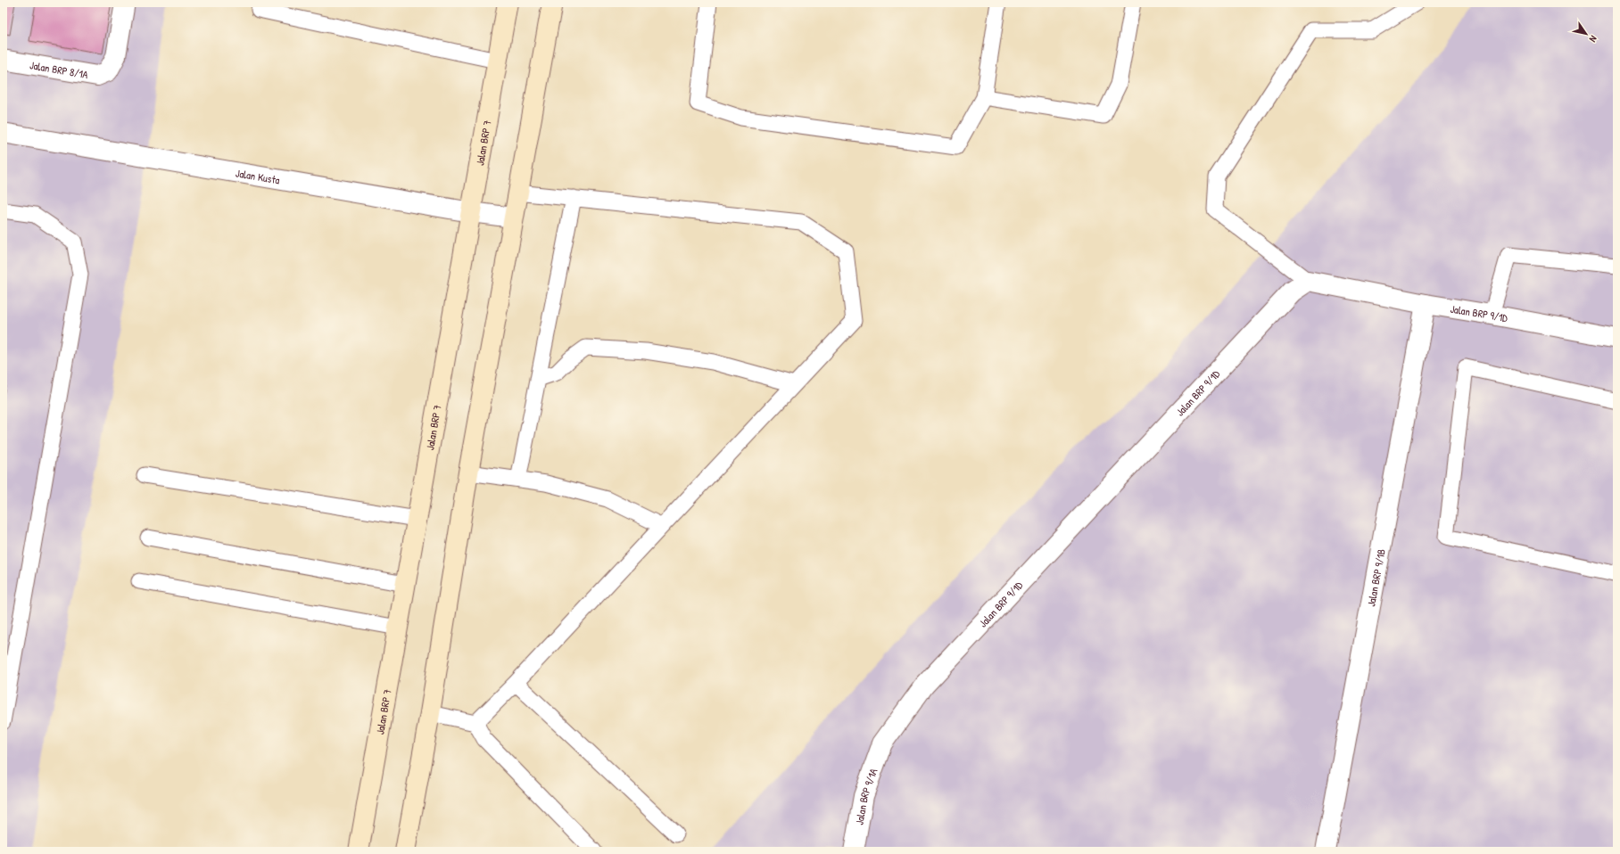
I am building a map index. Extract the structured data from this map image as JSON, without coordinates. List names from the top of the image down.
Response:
{
  "streets": {
    "main road": ["Jalan BRP 7"],
    "street": [
      "Jalan BRP 8/1A",
      "Jalan Kusta",
      "Jalan BRP 9/1D",
      "Jalan BRP 9/1B",
      "Jalan BRP 9/1A"
    ]
  },
  "crossings": [
    ["Jalan BRP 7", "Jalan Kusta"],
    ["Jalan BRP 9/1D", "Jalan BRP 9/1B"],
    ["Jalan BRP 9/1D", "Jalan BRP 9/1A"]
  ],
  "north": "bottom right"
}
